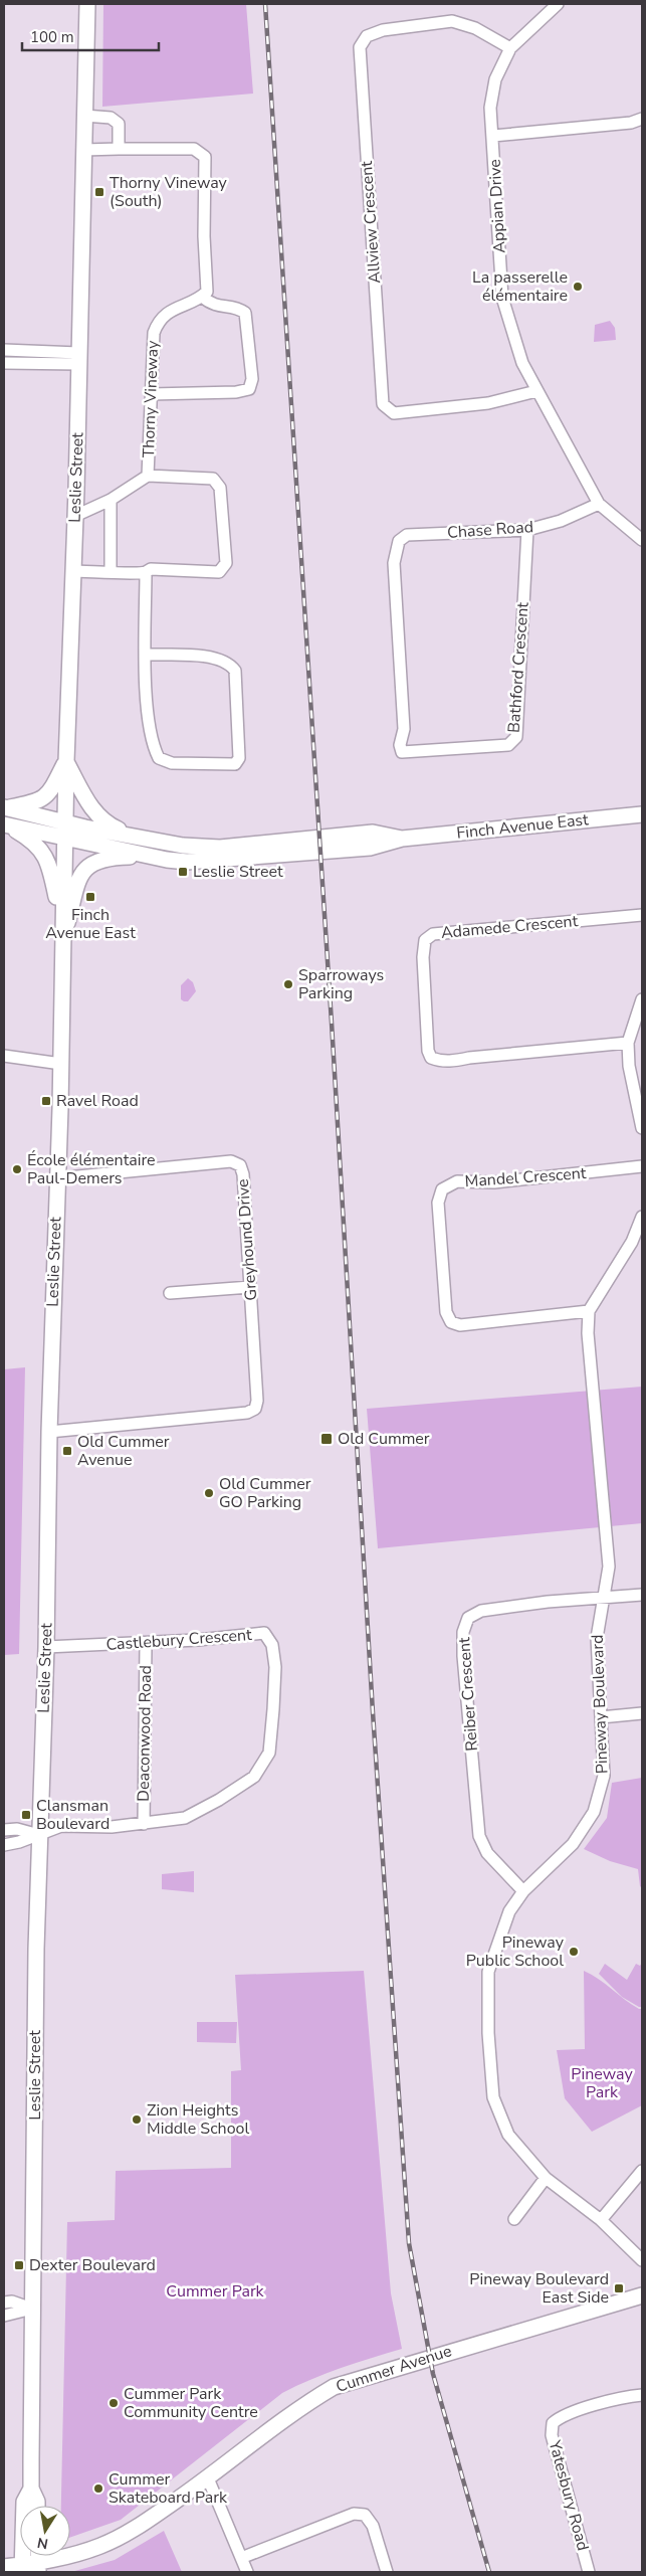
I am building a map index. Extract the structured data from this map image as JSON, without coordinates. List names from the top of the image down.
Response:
{
  "streets": {
    "main road": ["Leslie Street", "Finch Avenue East", "Cummer Avenue"],
    "street": [
      "Appian Drive",
      "Allview Crescent",
      "Thorny Vineway",
      "Chase Road",
      "Bathford Crescent",
      "Adamede Crescent",
      "Mandel Crescent",
      "Greyhound Drive",
      "Castlebury Crescent",
      "Reiber Crescent",
      "Pineway Boulevard",
      "Deaconwood Road",
      "Yatesbury Road"
    ]
  },
  "crossings": [
    ["Appian Drive", "Allview Crescent"],
    ["Appian Drive", "Chase Road"],
    ["Thorny Vineway", "Leslie Street"],
    ["Leslie Street", "Finch Avenue East"],
    ["Leslie Street", "Greyhound Drive"],
    ["Leslie Street", "Castlebury Crescent"],
    ["Leslie Street", "Cummer Avenue"],
    ["Chase Road", "Bathford Crescent"],
    ["Mandel Crescent", "Pineway Boulevard"],
    ["Castlebury Crescent", "Deaconwood Road"],
    ["Reiber Crescent", "Pineway Boulevard"]
  ],
  "parks": ["Pineway Park", "Cummer Park"],
  "places": {
    "transit": [
      "Thorny Vineway (South)",
      "Leslie Street",
      "Finch Avenue East",
      "Ravel Road",
      "Old Cummer",
      "Old Cummer Avenue",
      "Clansman Boulevard",
      "Dexter Boulevard",
      "Pineway Boulevard East Side"
    ],
    "other": [
      "La passerelle élémentaire",
      "Sparroways Parking",
      "École élémentaire Paul-Demers",
      "Old Cummer GO Parking",
      "Pineway Public School",
      "Zion Heights Middle School",
      "Cummer Park Community Centre",
      "Cummer Skateboard Park"
    ]
  },
  "scale_bar": "100 m",
  "north": "bottom"
}
